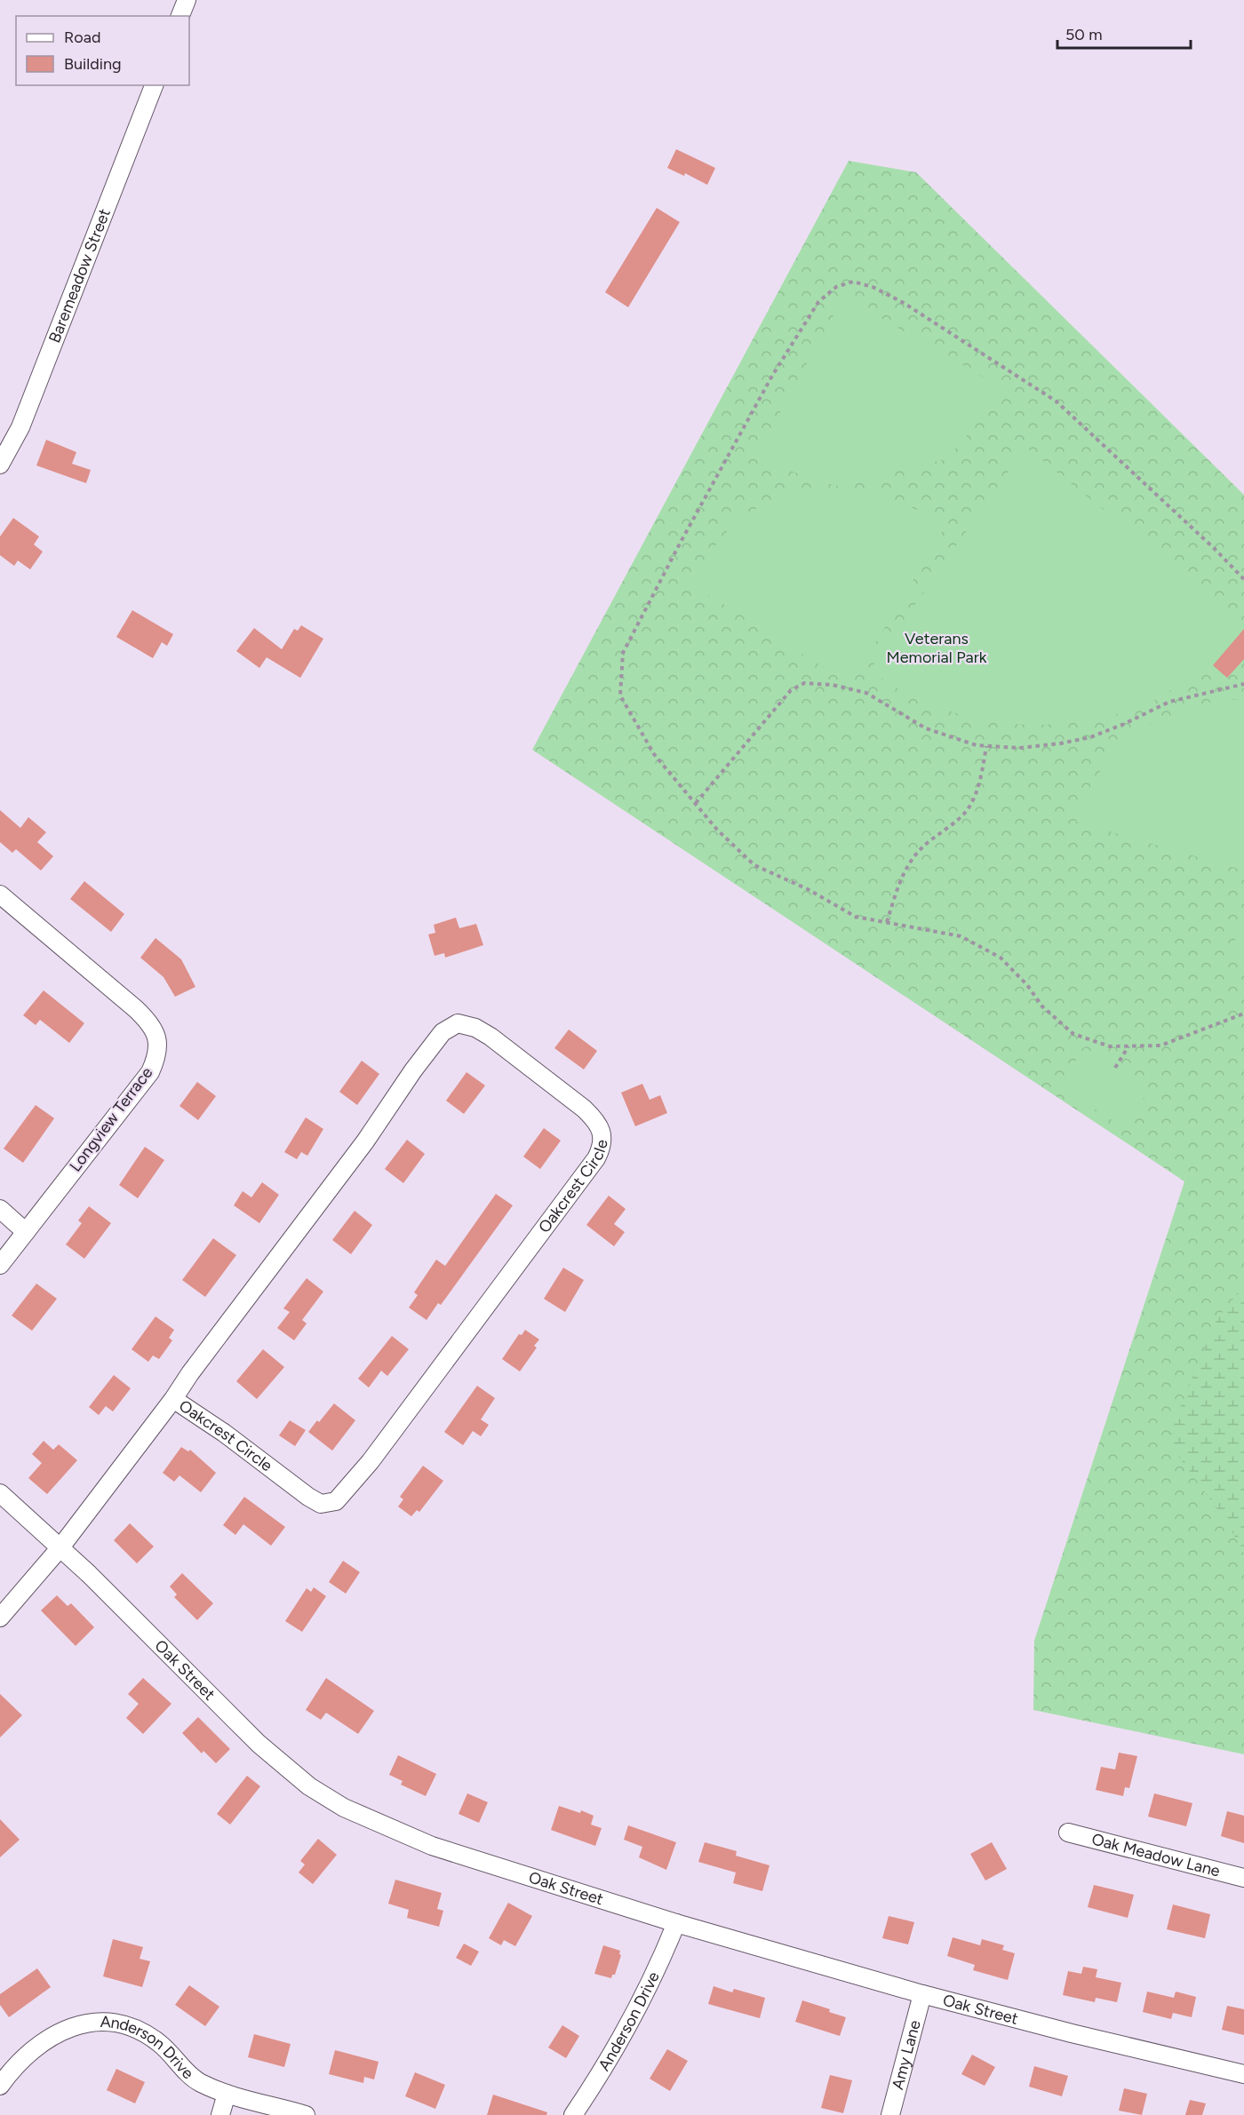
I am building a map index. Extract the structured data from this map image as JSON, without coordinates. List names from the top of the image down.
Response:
{
  "streets": {
    "street": [
      "Baremeadow Street",
      "Longview Terrace",
      "Oakcrest Circle",
      "Oak Street",
      "Oak Meadow Lane",
      "Anderson Drive",
      "Amy Lane"
    ]
  },
  "crossings": [
    ["Oakcrest Circle", "Oak Street"],
    ["Oak Street", "Anderson Drive"],
    ["Oak Street", "Amy Lane"]
  ],
  "parks": ["Veterans Memorial Park"],
  "legend": ["Road", "Building"],
  "scale_bar": "50 m"
}
